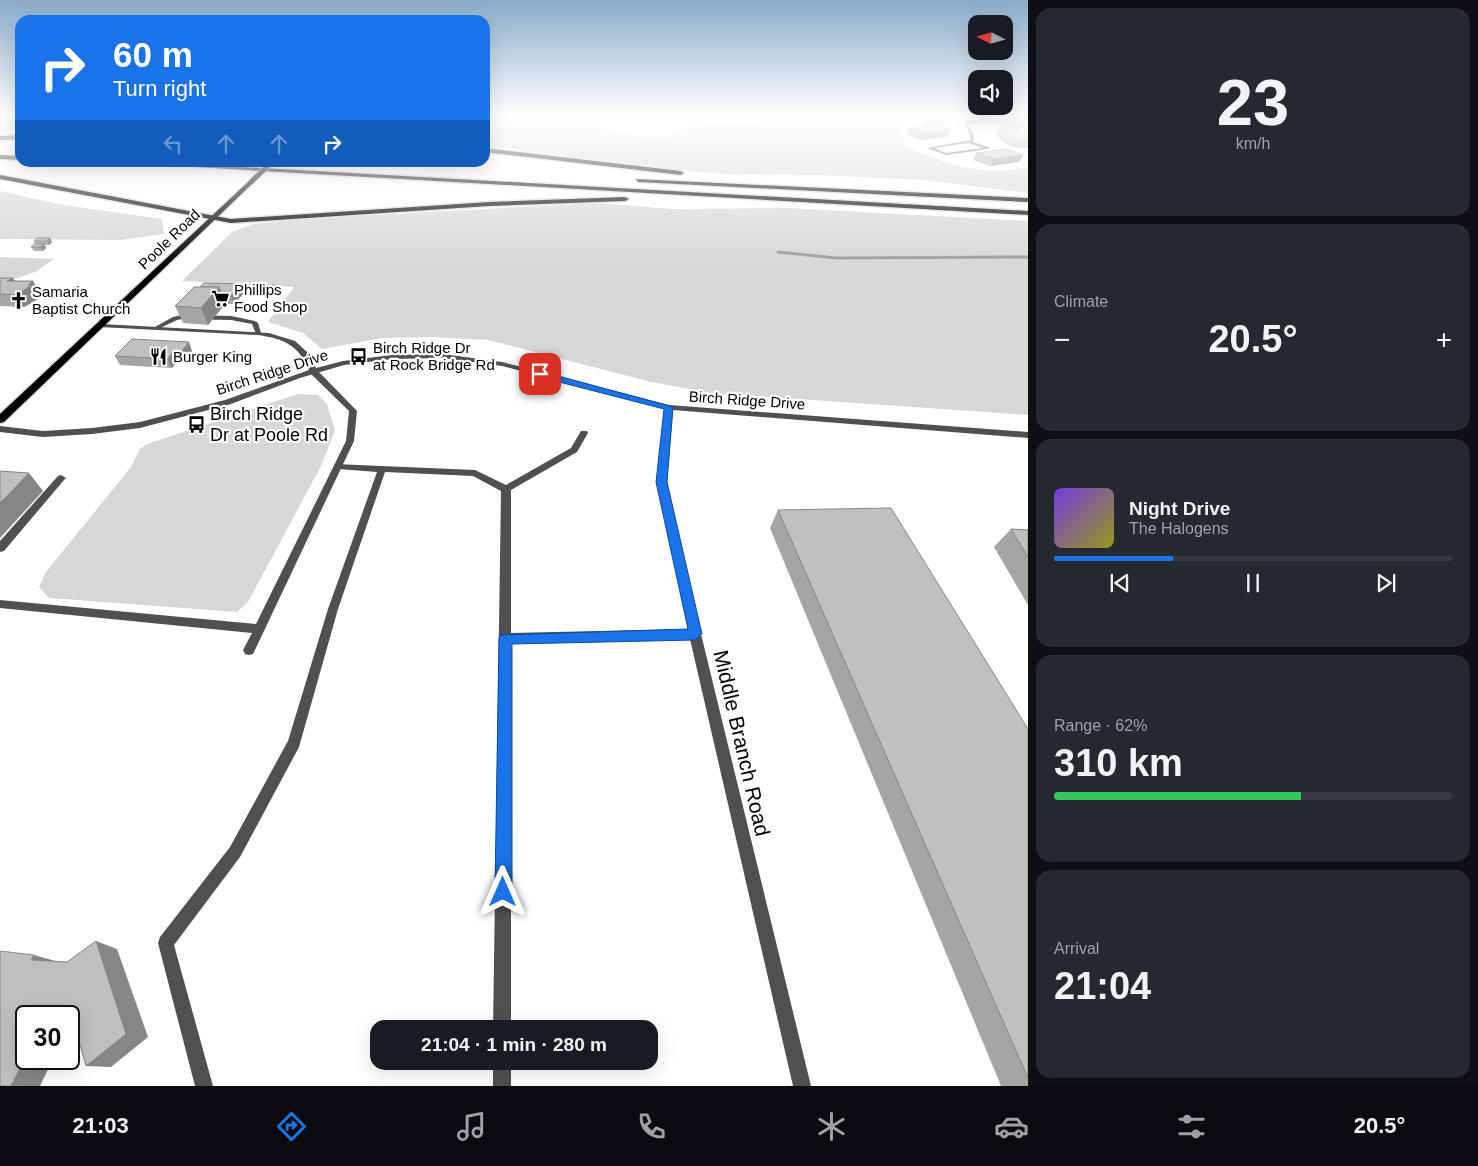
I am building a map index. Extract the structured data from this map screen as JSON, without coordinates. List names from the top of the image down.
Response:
{
  "streets": {
    "main road": ["Poole Road"],
    "street": ["Birch Ridge Drive", "Middle Branch Road"]
  },
  "crossings": [
    ["Birch Ridge Drive", "Middle Branch Road"]
  ],
  "places": {
    "supermarket": ["Phillips Food Shop"],
    "church": ["Samaria Baptist Church"],
    "restaurant": ["Burger King"],
    "bus stop": ["Birch Ridge Dr at Rock Bridge Rd", "Birch Ridge Dr at Poole Rd"]
  },
  "north": "left",
  "page": {
    "tile": [
      ["23", "km/h"],
      "Climate",
      ["Range · 62%", "310 km"],
      ["Arrival", "21:04"]
    ],
    "turn": ["60 m", "Turn right"],
    "heat": ["−", "20.5°", "+"],
    "song": ["Night Drive", "The Halogens"],
    "limit": "30",
    "trip": "21:04 · 1 min · 280 m",
    "tabs": ["21:03", "20.5°"]
  }
}
